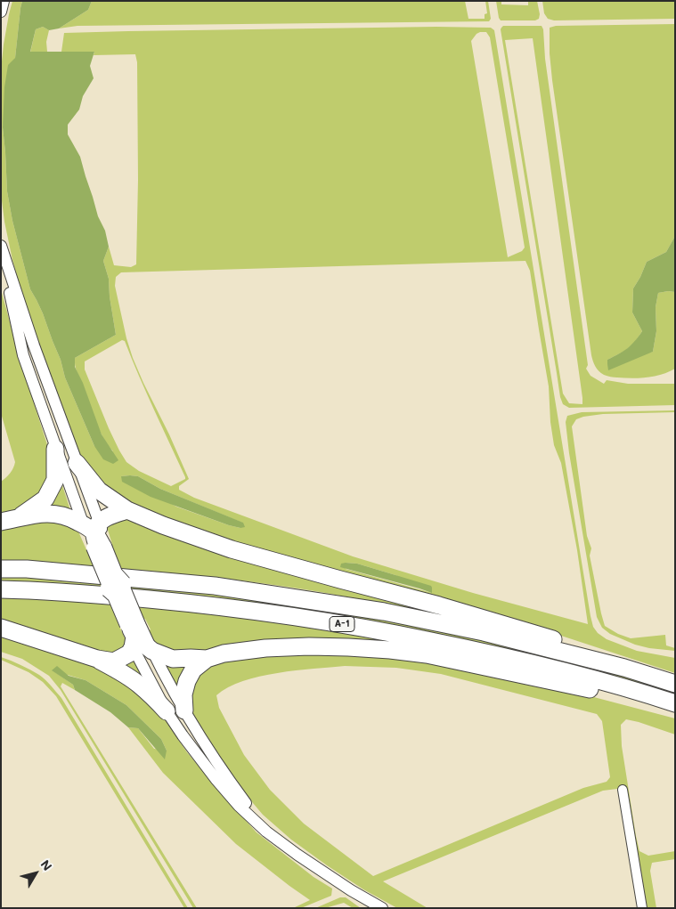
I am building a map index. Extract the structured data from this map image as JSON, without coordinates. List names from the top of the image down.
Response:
{
  "streets": {
    "highway": ["A-1"]
  },
  "north": "top right"
}
